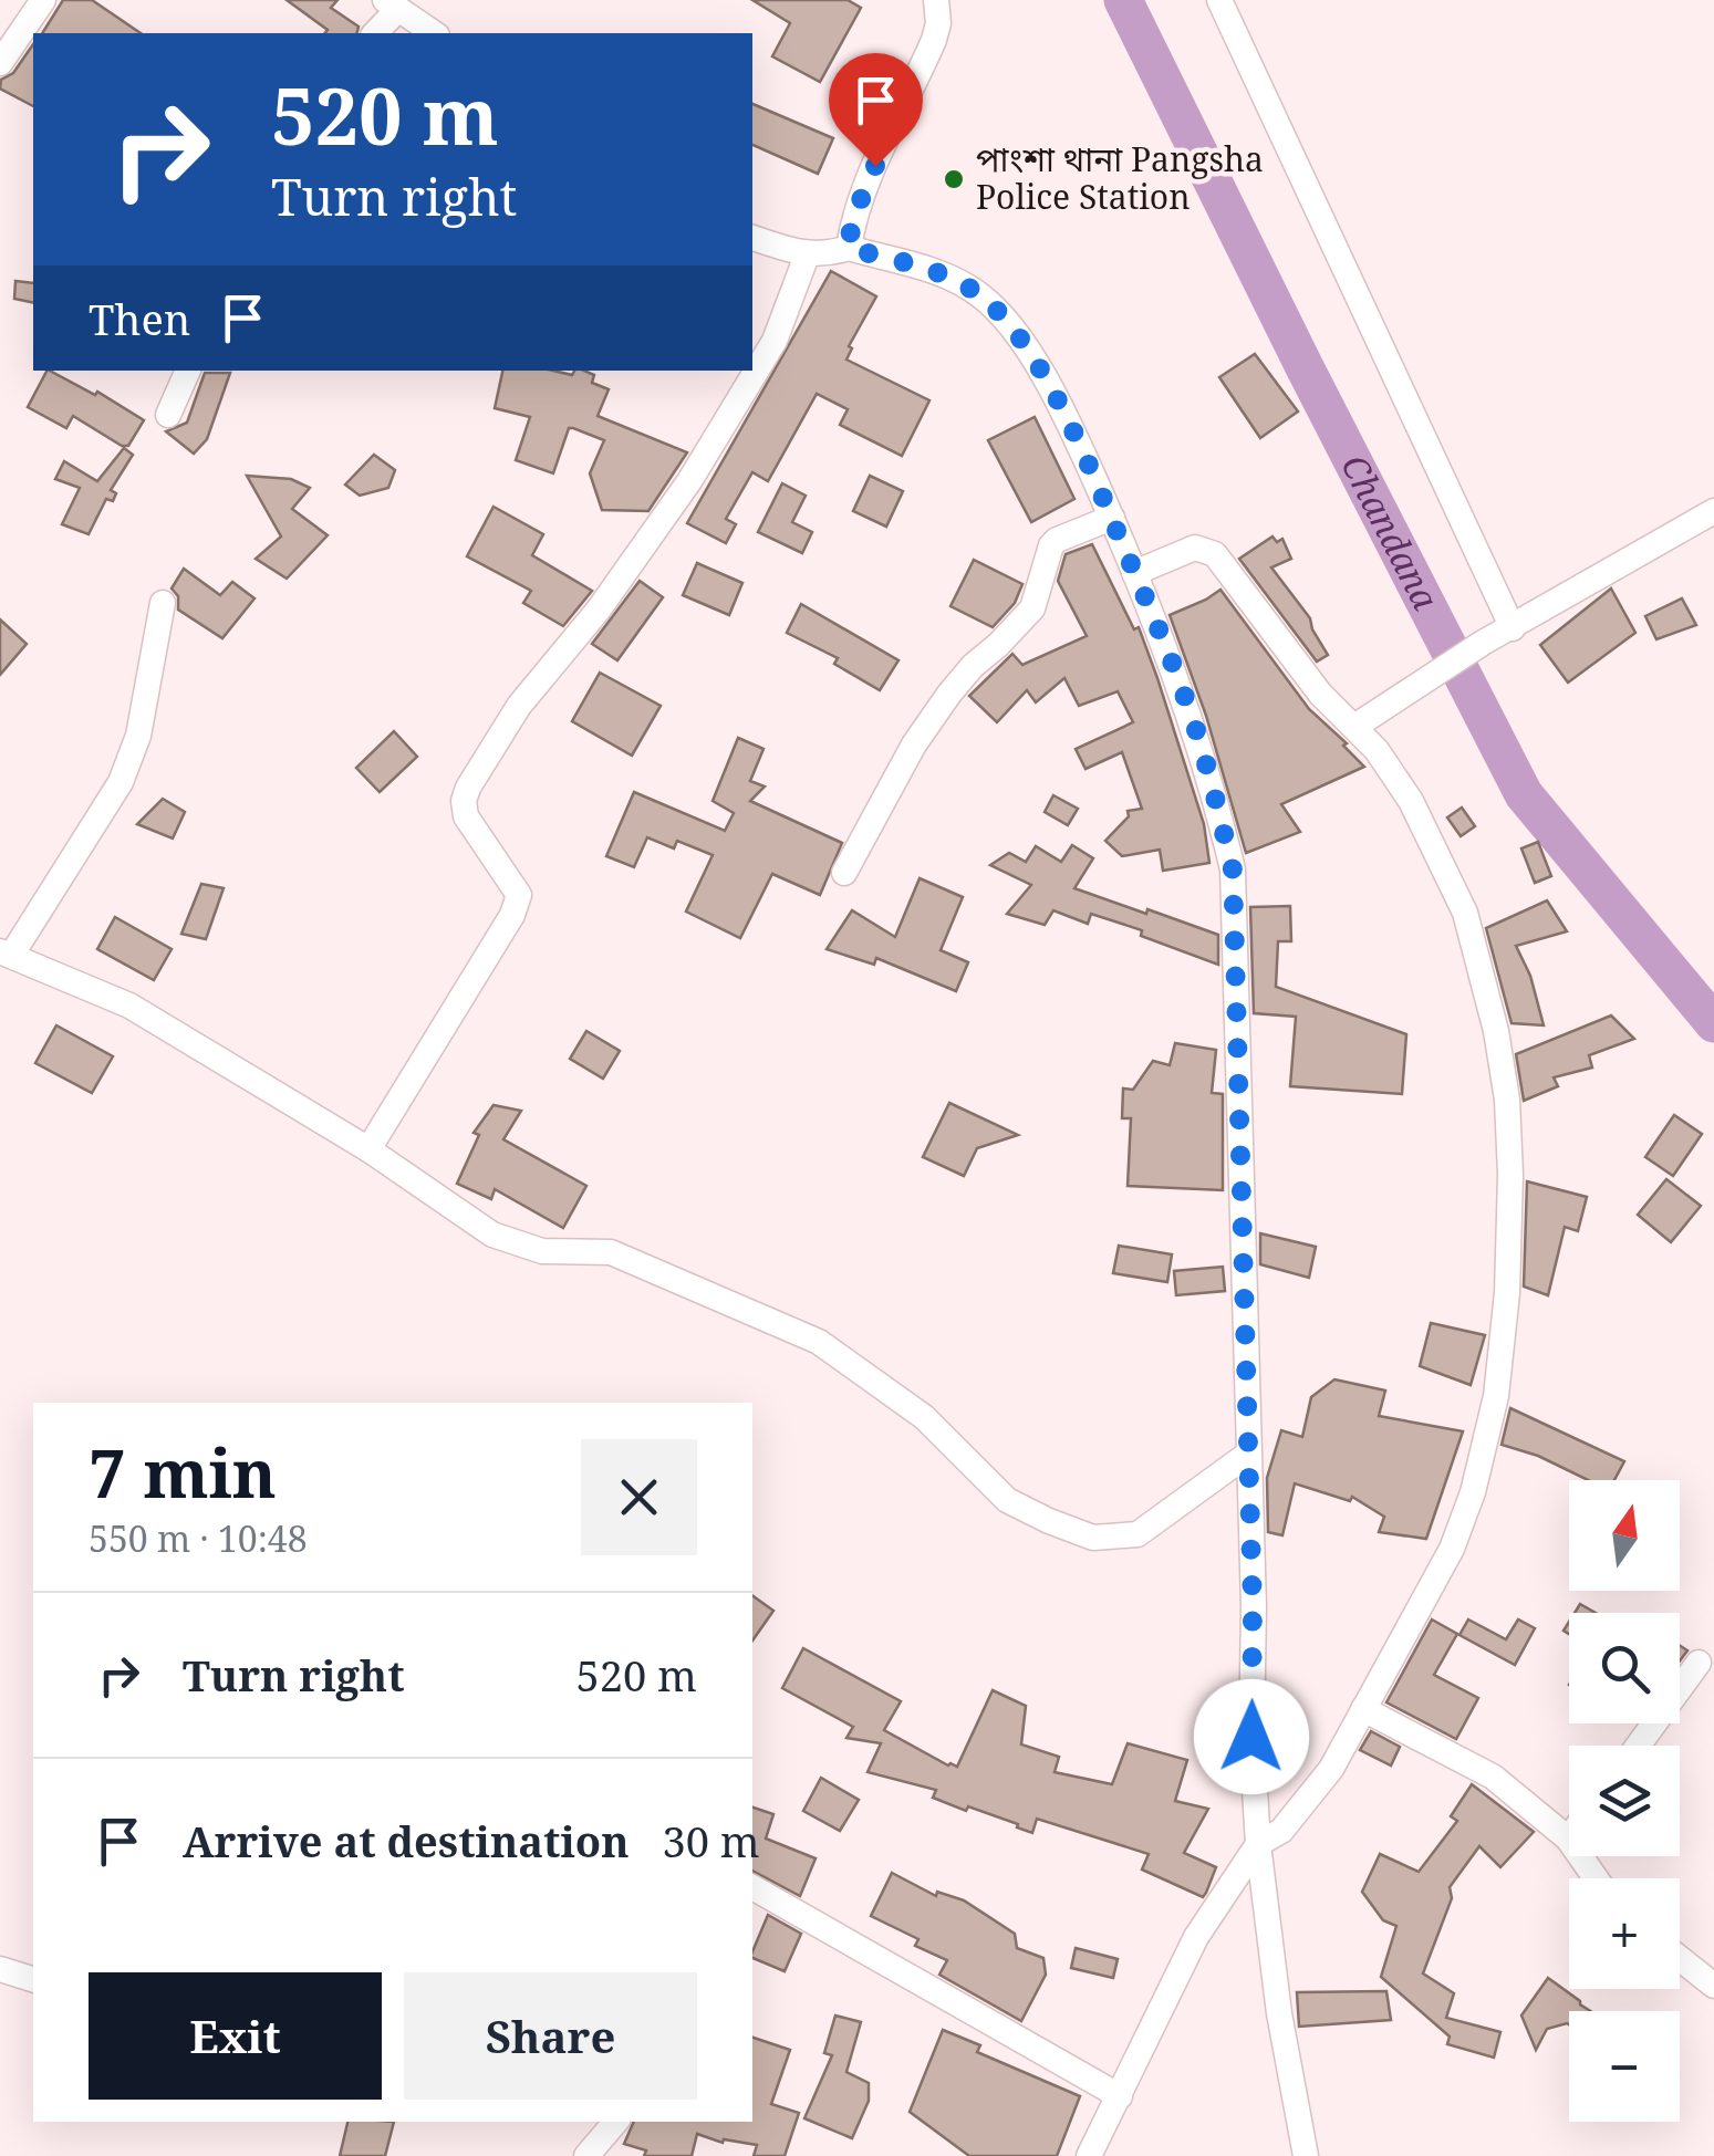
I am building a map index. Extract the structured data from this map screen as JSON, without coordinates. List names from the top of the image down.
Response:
{
  "water": ["Chandana"],
  "places": ["পাংশা থানা Pangsha Police Station"],
  "north": "top",
  "page": {
    "turn": ["520 m", "Turn right"],
    "then": "Then",
    "heading": ["7 min", "550 m · 10:48"],
    "map_buttons": ["+", "−"],
    "list": [
      {
        "name": "Turn right",
        "value": "520 m"
      },
      {
        "name": "Arrive at destination",
        "value": "30 m"
      }
    ],
    "buttons": ["Exit", "Share"]
  }
}
